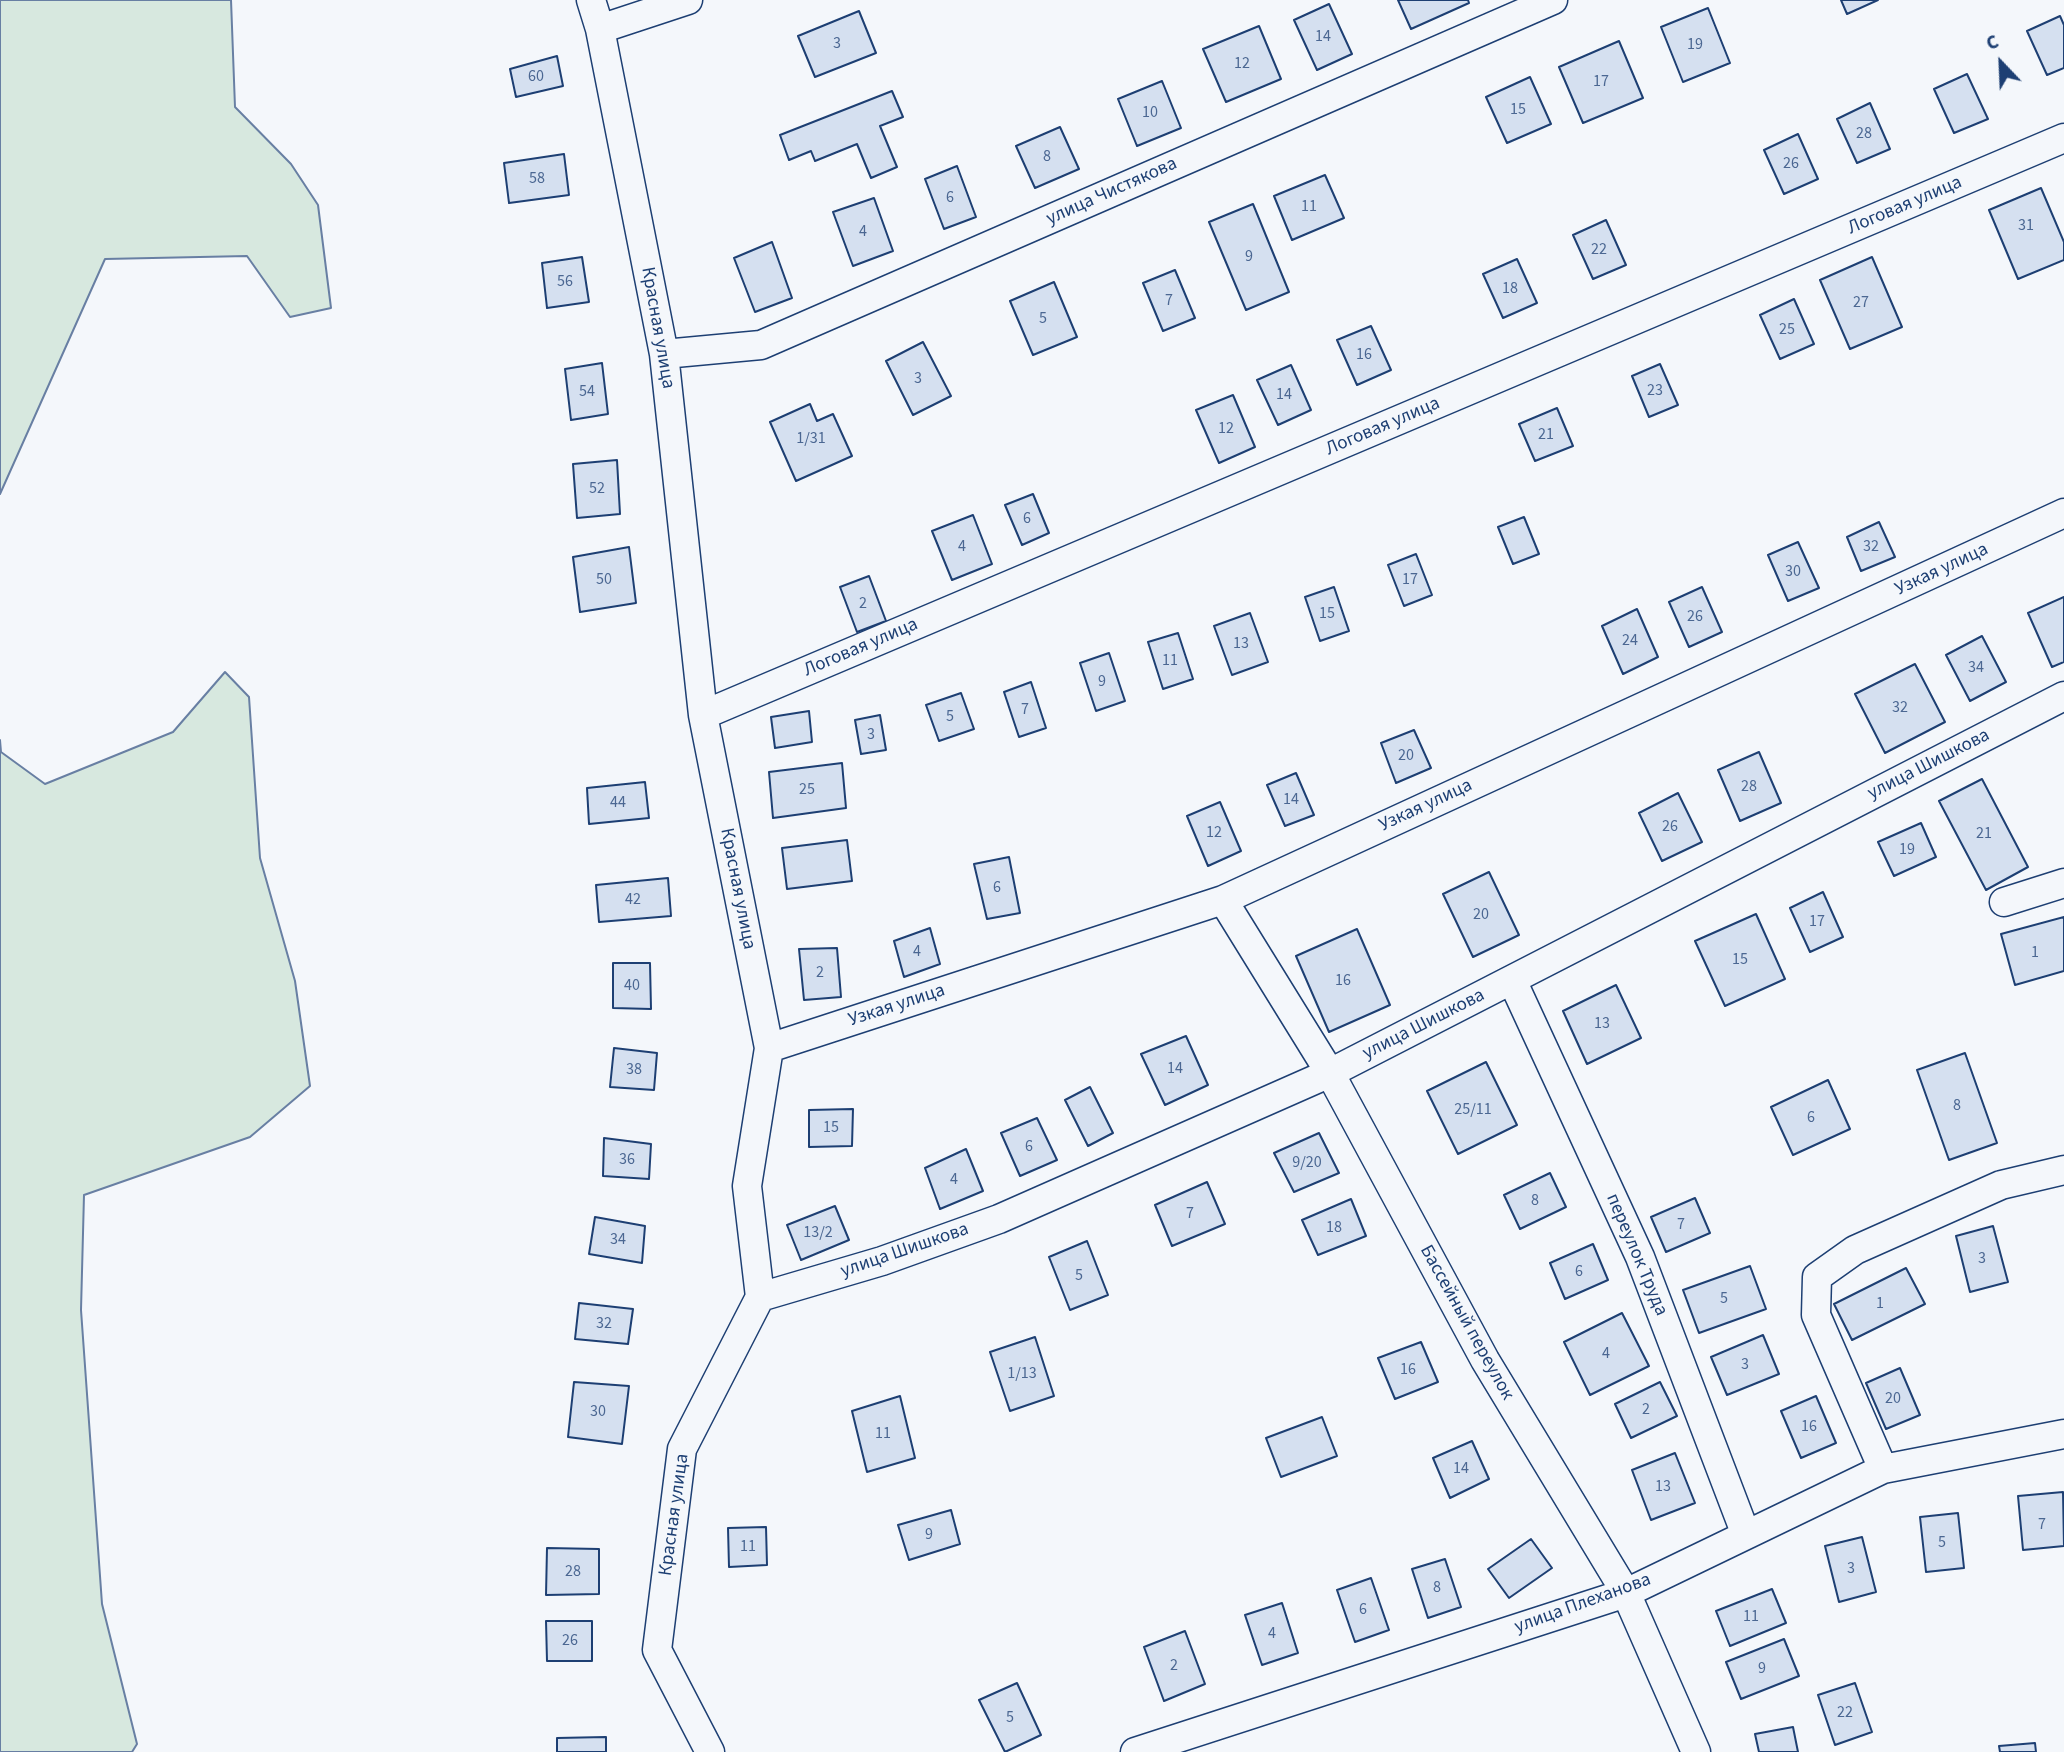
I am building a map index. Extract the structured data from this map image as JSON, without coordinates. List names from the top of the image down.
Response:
{
  "streets": {
    "street": [
      "улица Чистякова",
      "Логовая улица",
      "Красная улица",
      "Узкая улица",
      "улица Шишкова",
      "переулок Труда",
      "Бассейный переулок",
      "улица Плеханова"
    ]
  },
  "crossings": [
    ["улица Чистякова", "Красная улица"],
    ["Логовая улица", "Красная улица"],
    ["Красная улица", "Узкая улица"],
    ["Красная улица", "улица Шишкова"],
    ["Узкая улица", "Бассейный переулок"],
    ["улица Шишкова", "переулок Труда"],
    ["улица Шишкова", "Бассейный переулок"],
    ["переулок Труда", "улица Плеханова"],
    ["Бассейный переулок", "улица Плеханова"]
  ],
  "house_numbers": [
    "14",
    "3",
    "19",
    "12",
    "60",
    "17",
    "15",
    "10",
    "28",
    "8",
    "26",
    "58",
    "6",
    "11",
    "31",
    "4",
    "22",
    "9",
    "56",
    "18",
    "7",
    "27",
    "5",
    "25",
    "16",
    "3",
    "23",
    "54",
    "14",
    "12",
    "21",
    "1/31",
    "52",
    "6",
    "4",
    "32",
    "30",
    "50",
    "17",
    "2",
    "15",
    "26",
    "24",
    "13",
    "11",
    "34",
    "9",
    "32",
    "7",
    "5",
    "3",
    "20",
    "28",
    "25",
    "14",
    "44",
    "26",
    "12",
    "21",
    "19",
    "6",
    "42",
    "20",
    "17",
    "4",
    "1",
    "15",
    "2",
    "16",
    "40",
    "13",
    "14",
    "38",
    "8",
    "25/11",
    "6",
    "15",
    "6",
    "36",
    "9/20",
    "4",
    "8",
    "7",
    "7",
    "18",
    "13/2",
    "34",
    "3",
    "6",
    "5",
    "5",
    "1",
    "32",
    "4",
    "3",
    "16",
    "1/13",
    "20",
    "2",
    "30",
    "16",
    "11",
    "14",
    "13",
    "7",
    "9",
    "5",
    "11",
    "3",
    "28",
    "8",
    "6",
    "11",
    "4",
    "26",
    "2",
    "9",
    "22",
    "5"
  ],
  "north": "top left"
}
